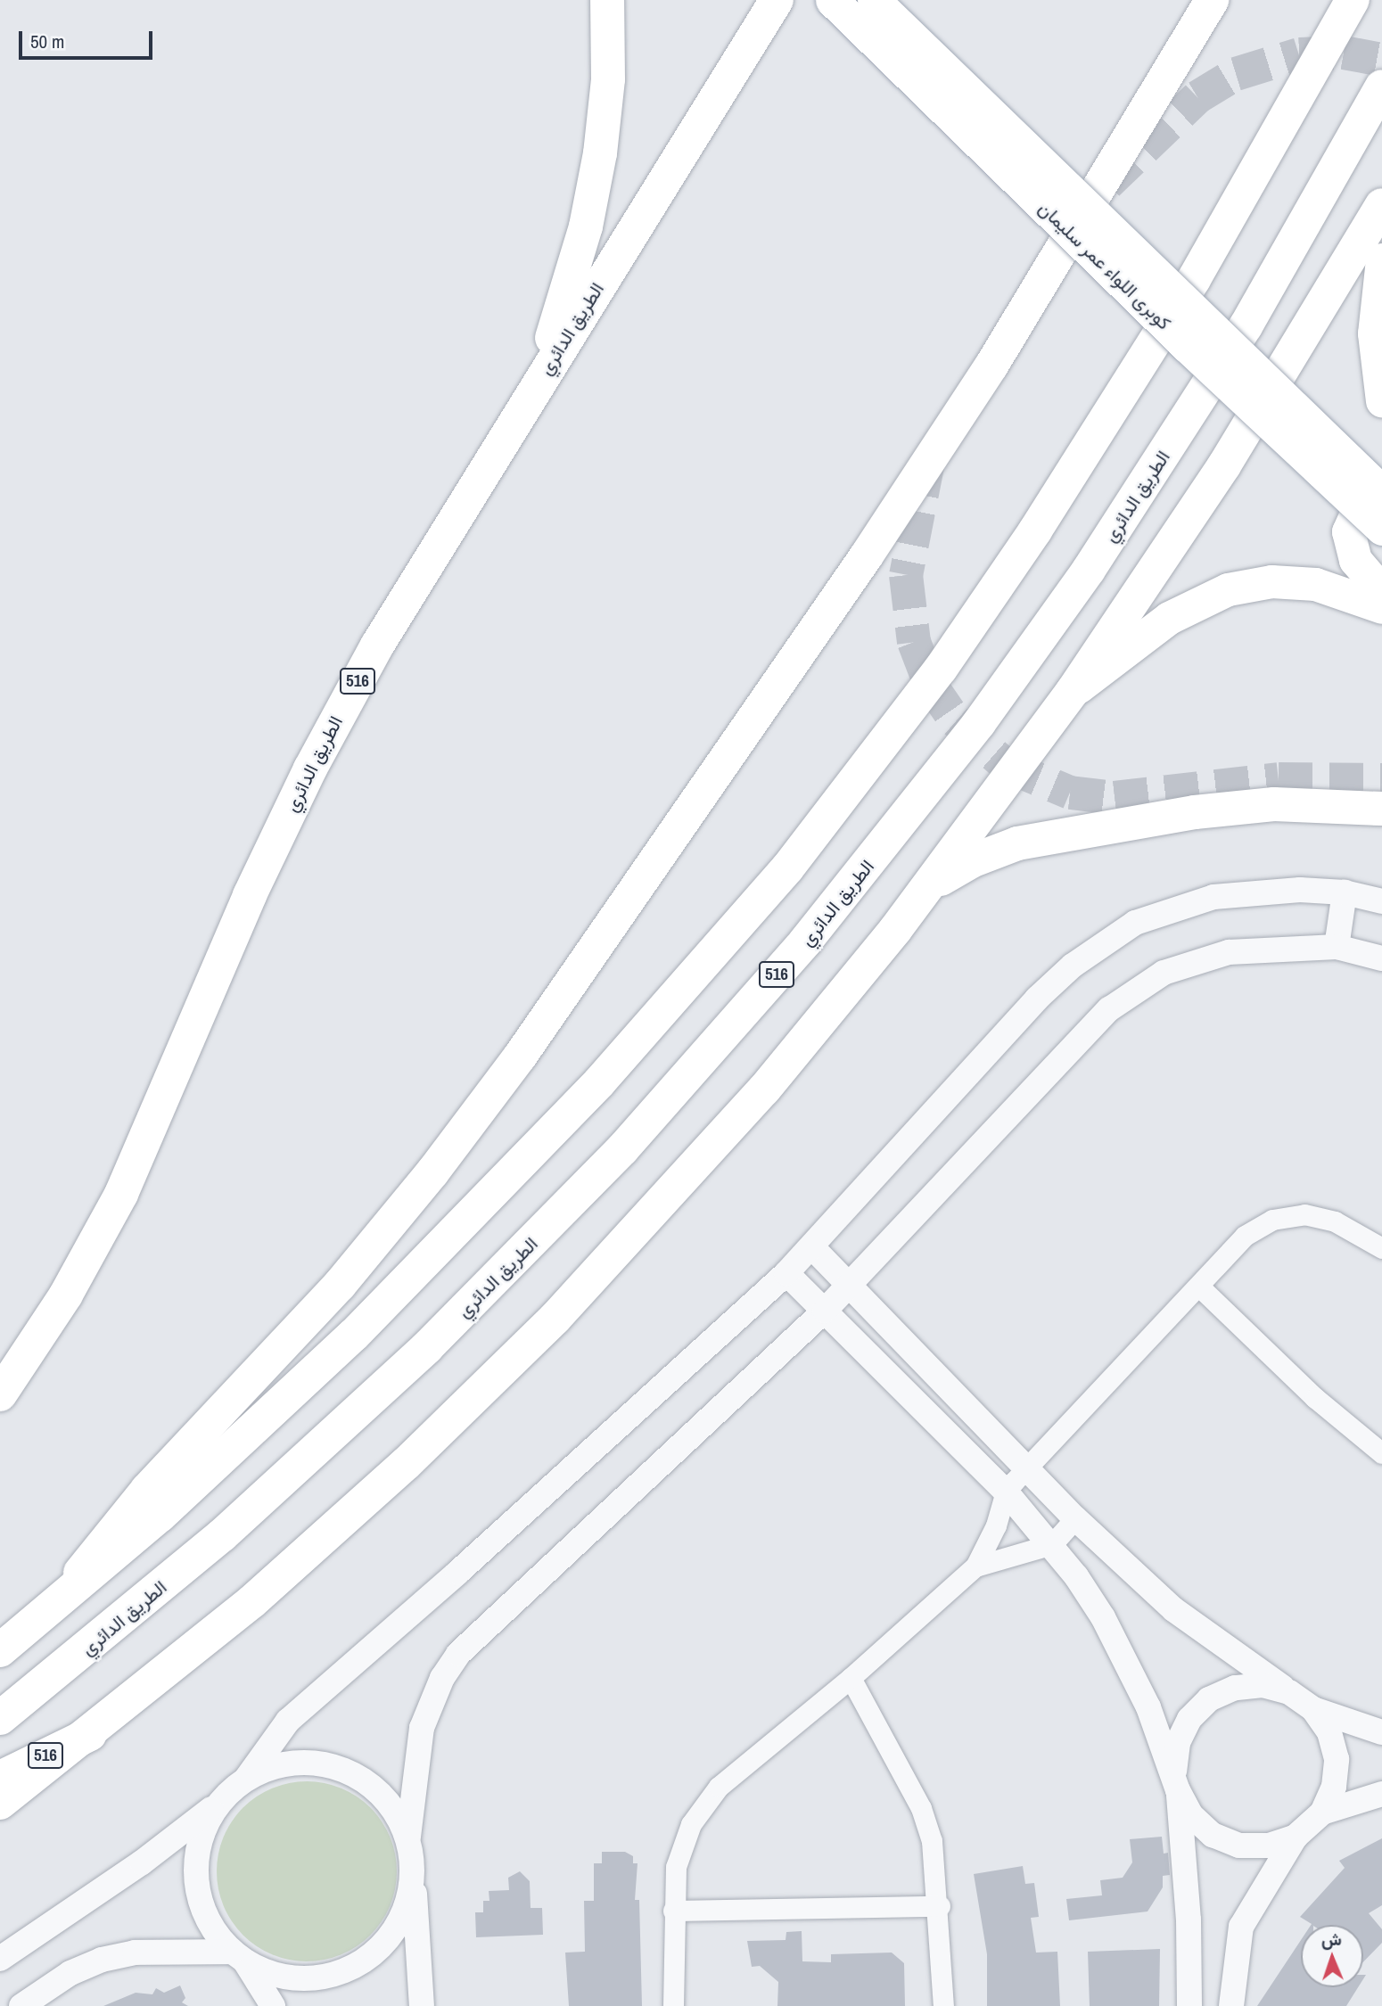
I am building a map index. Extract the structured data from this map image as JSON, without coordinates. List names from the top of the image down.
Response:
{
  "streets": {
    "highway": ["الطريق الدائري", "516"],
    "main road": ["كوبرى اللواء عمر سليمان"]
  },
  "scale_bar": "50 m",
  "north": "top"
}
